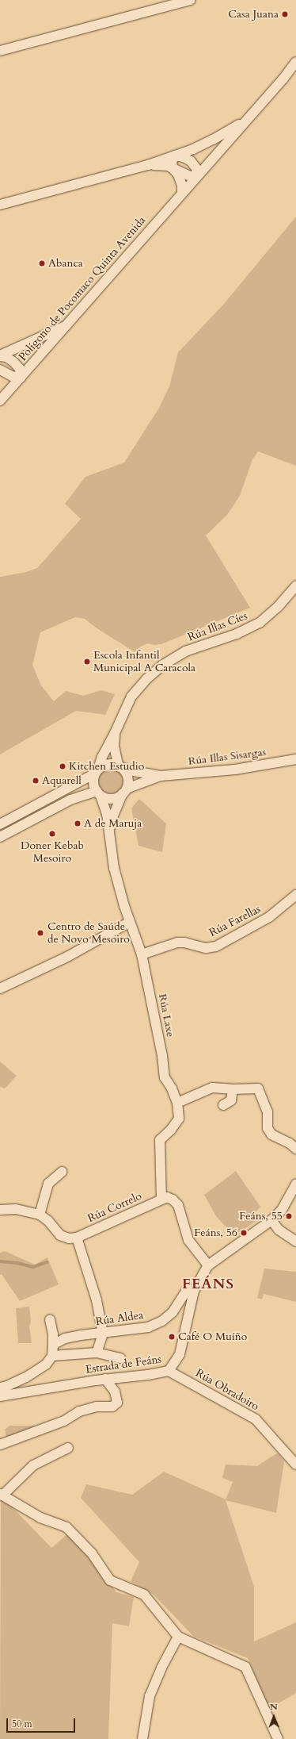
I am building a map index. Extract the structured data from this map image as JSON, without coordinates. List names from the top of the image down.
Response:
{
  "streets": {
    "street": [
      "Polígono de Pocomaco Quinta Avenida",
      "Rúa Illas Cíes",
      "Rúa Illas Sisargas",
      "Rúa Farellas",
      "Rúa Laxe",
      "Rúa Correlo",
      "Rúa Aldea",
      "Estrada de Feáns",
      "Rúa Obradoiro"
    ]
  },
  "crossings": [
    ["Rúa Illas Cíes", "Rúa Illas Sisargas"],
    ["Rúa Illas Cíes", "Rúa Laxe"],
    ["Rúa Illas Sisargas", "Rúa Laxe"],
    ["Rúa Farellas", "Rúa Laxe"],
    ["Rúa Laxe", "Rúa Correlo"],
    ["Rúa Aldea", "Estrada de Feáns"],
    ["Estrada de Feáns", "Rúa Obradoiro"]
  ],
  "districts": ["FEÁNS"],
  "places": [
    "Casa Juana",
    "Abanca",
    "Escola Infantil Municipal A Caracola",
    "Kitchen Estudio",
    "Aquarell",
    "A de Maruja",
    "Doner Kebab Mesoiro",
    "Centro de Saúde de Novo Mesoiro",
    "Feáns, 55",
    "Feáns, 56",
    "Café O Muíño"
  ],
  "scale_bar": "50 m",
  "north": "top"
}
